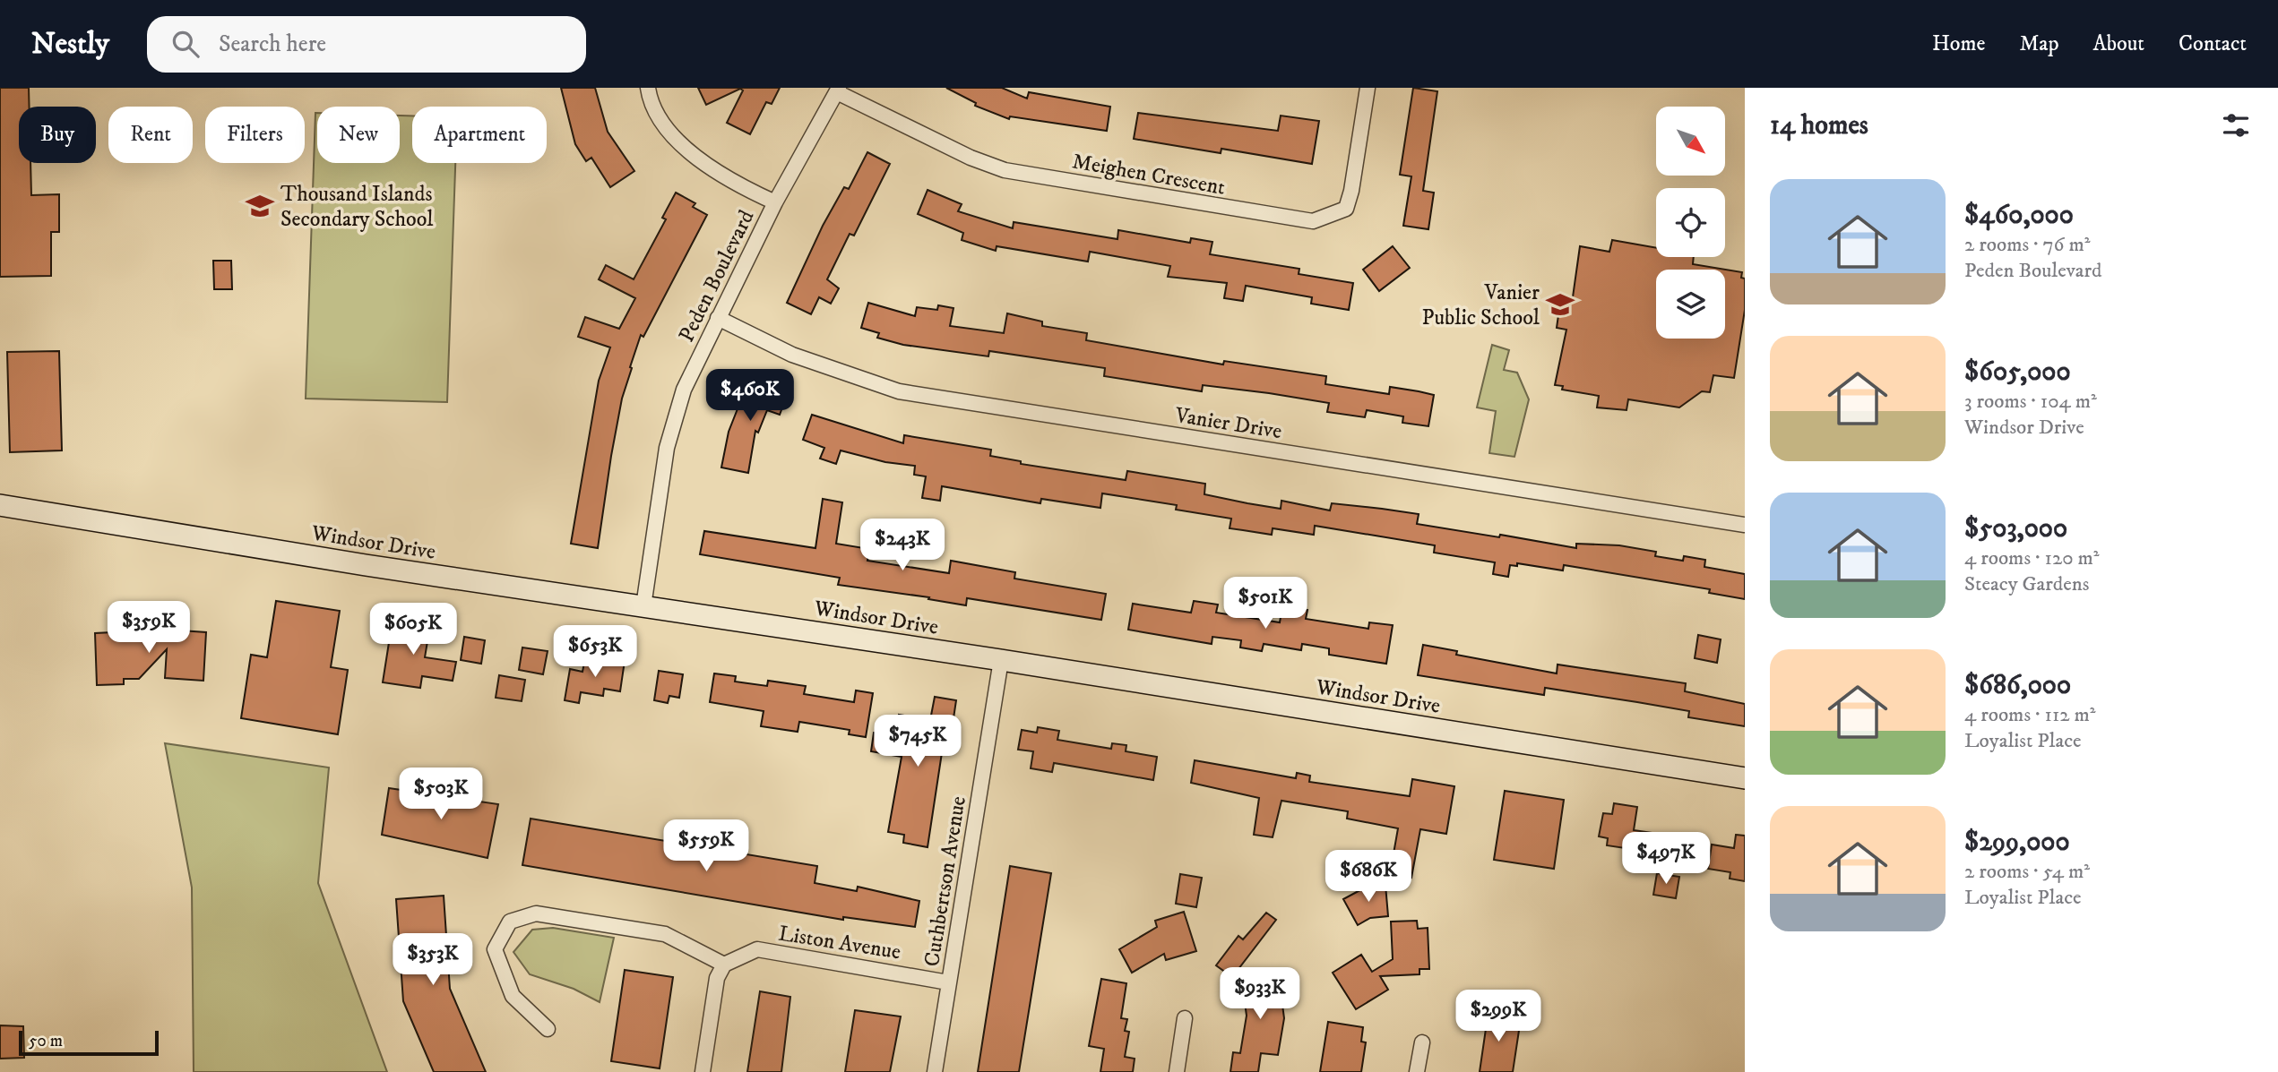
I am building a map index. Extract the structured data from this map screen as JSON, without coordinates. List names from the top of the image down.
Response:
{
  "streets": {
    "street": [
      "Meighen Crescent",
      "Peden Boulevard",
      "Vanier Drive",
      "Windsor Drive",
      "Cuthbertson Avenue",
      "Liston Avenue"
    ]
  },
  "crossings": [
    ["Meighen Crescent", "Peden Boulevard"],
    ["Peden Boulevard", "Vanier Drive"],
    ["Peden Boulevard", "Windsor Drive"],
    ["Windsor Drive", "Cuthbertson Avenue"],
    ["Cuthbertson Avenue", "Liston Avenue"]
  ],
  "places": {
    "school or university": ["Thousand Islands Secondary School", "Vanier Public School"]
  },
  "scale_bar": "50 m",
  "north": "bottom right",
  "page": {
    "header": "Nestly",
    "search": "Search here",
    "nav": [
      "Home",
      "Map",
      "About",
      "Contact"
    ],
    "heading": "14 homes",
    "chip": [
      "Buy",
      "Rent",
      "Filters",
      "New",
      "Apartment"
    ],
    "list": [
      {
        "name": "$460,000",
        "note": "2 rooms · 76 m² · Peden Boulevard"
      },
      {
        "name": "$605,000",
        "note": "3 rooms · 104 m² · Windsor Drive"
      },
      {
        "name": "$503,000",
        "note": "4 rooms · 120 m² · Steacy Gardens"
      },
      {
        "name": "$686,000",
        "note": "4 rooms · 112 m² · Loyalist Place"
      },
      {
        "name": "$299,000",
        "note": "2 rooms · 54 m² · Loyalist Place"
      }
    ],
    "price": [
      "$460K",
      "$243K",
      "$501K",
      "$359K",
      "$605K",
      "$653K",
      "$745K",
      "$503K",
      "$559K",
      "$497K",
      "$686K",
      "$353K",
      "$933K",
      "$299K"
    ],
    "scale": "50 m"
  }
}
